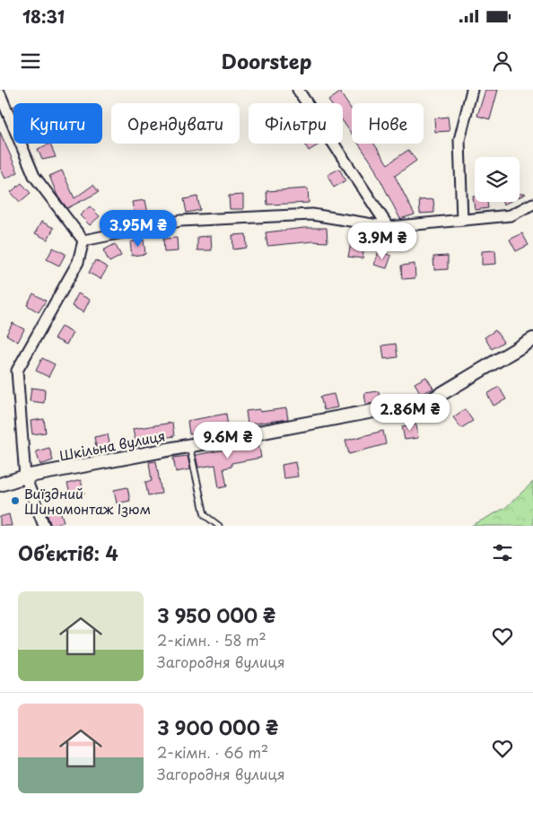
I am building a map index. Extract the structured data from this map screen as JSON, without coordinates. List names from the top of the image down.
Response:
{
  "streets": {
    "street": ["Шкільна вулиця"]
  },
  "places": ["Виїздний Шиномонтаж Ізюм"],
  "page": {
    "status": "18:31",
    "header": "Doorstep",
    "chip": [
      "Купити",
      "Орендувати",
      "Фільтри",
      "Нове"
    ],
    "price": [
      "3.95M ₴",
      "3.9M ₴",
      "2.86M ₴",
      "9.6M ₴"
    ],
    "heading": "Об’єктів: 4",
    "list": [
      {
        "name": "3 950 000 ₴",
        "note": "2-кімн. · 58 m² · Загородня вулиця"
      },
      {
        "name": "3 900 000 ₴",
        "note": "2-кімн. · 66 m² · Загородня вулиця"
      }
    ]
  }
}
